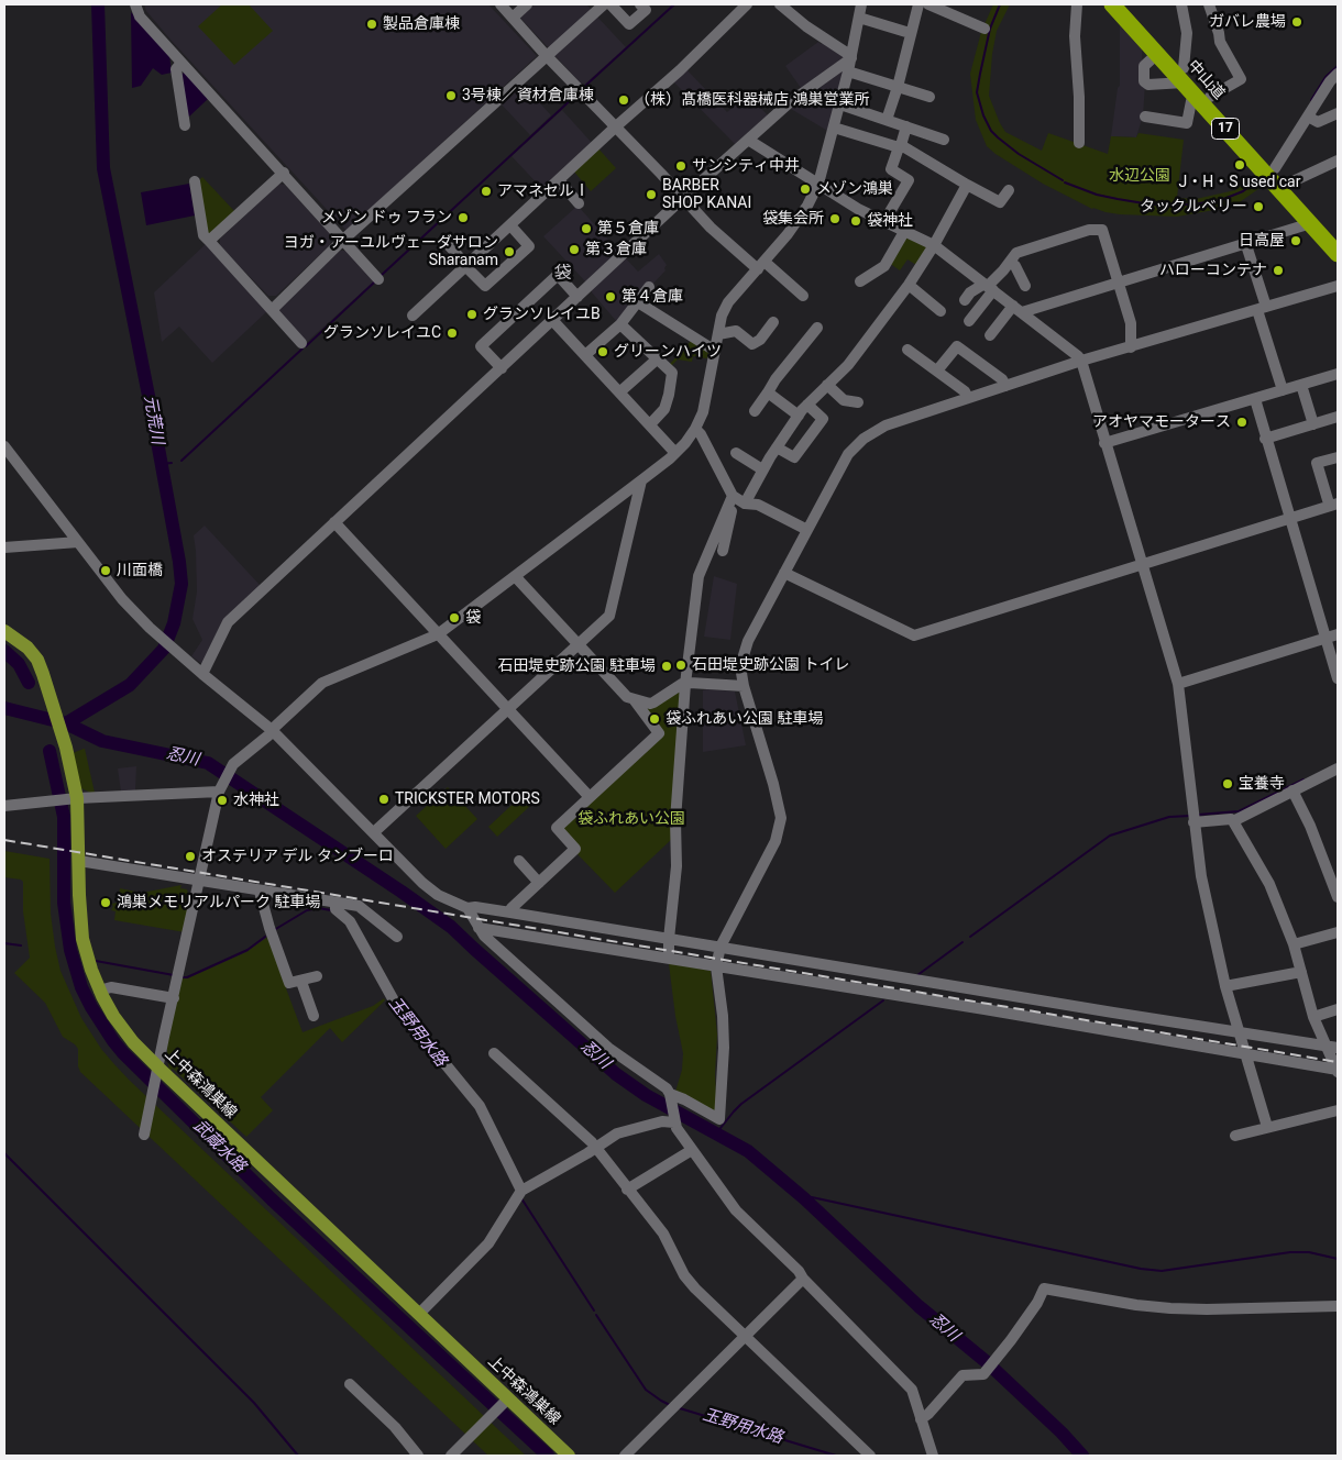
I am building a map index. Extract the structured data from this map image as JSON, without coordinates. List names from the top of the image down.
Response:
{
  "streets": {
    "highway": ["中山道", "17"],
    "main road": ["上中森鴻巣線"]
  },
  "districts": ["袋"],
  "water": [
    "元荒川",
    "忍川",
    "玉野用水路",
    "武蔵水路"
  ],
  "parks": ["水辺公園", "袋ふれあい公園"],
  "places": [
    "ガバレ農場",
    "製品倉庫棟",
    "3号棟／資材倉庫棟",
    "（株）髙橋医科器械店 鴻巣営業所",
    "J・H・S used car",
    "サンシティ中井",
    "メゾン鴻巣",
    "アマネセルⅠ",
    "BARBER SHOP KANAI",
    "タックルベリー",
    "メゾン ドゥ フラン",
    "袋集会所",
    "袋神社",
    "第５倉庫",
    "日高屋",
    "第３倉庫",
    "ヨガ・アーユルヴェーダサロン Sharanam",
    "ハローコンテナ",
    "第４倉庫",
    "グランソレイユB",
    "グランソレイユC",
    "グリーンハイツ",
    "アオヤマモータース",
    "川面橋",
    "袋",
    "石田堤史跡公園 トイレ",
    "石田堤史跡公園 駐車場",
    "袋ふれあい公園 駐車場",
    "宝養寺",
    "TRICKSTER MOTORS",
    "水神社",
    "オステリア デル タンブーロ",
    "鴻巣メモリアルパーク 駐車場"
  ]
}
